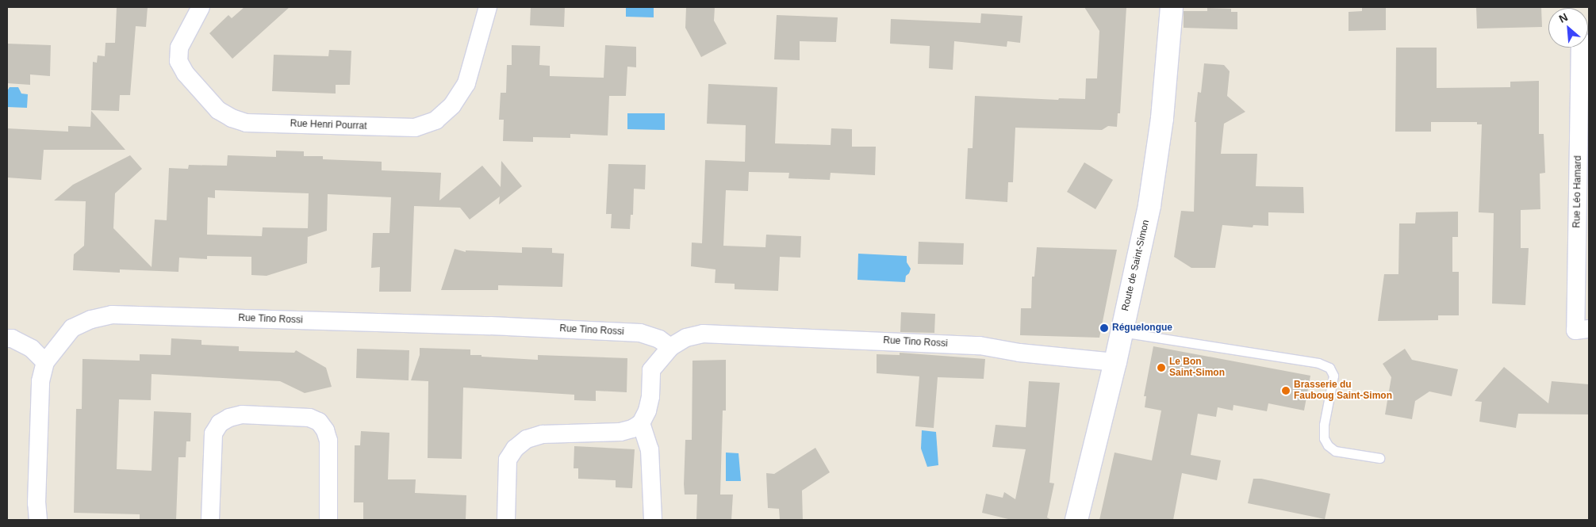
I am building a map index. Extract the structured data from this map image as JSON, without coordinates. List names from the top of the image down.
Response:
{
  "streets": {
    "main road": ["Route de Saint-Simon"],
    "street": ["Rue Henri Pourrat", "Rue Léo Hamard", "Rue Tino Rossi"]
  },
  "crossings": [
    ["Route de Saint-Simon", "Rue Tino Rossi"]
  ],
  "places": ["Réguelongue", "Le Bon Saint-Simon", "Brasserie du Fauboug Saint-Simon"],
  "north": "top left"
}
